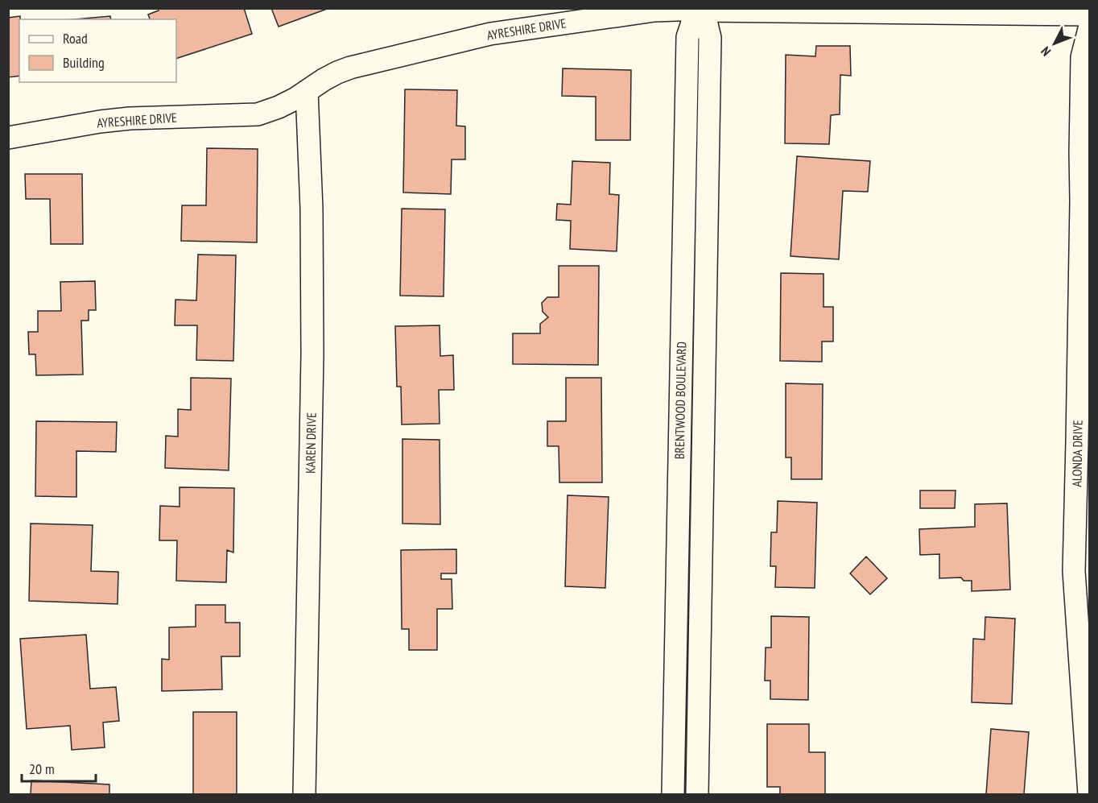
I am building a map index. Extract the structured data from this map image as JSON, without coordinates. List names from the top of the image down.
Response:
{
  "streets": {
    "street": [
      "AYRESHIRE DRIVE",
      "BRENTWOOD BOULEVARD",
      "KAREN DRIVE",
      "ALONDA DRIVE"
    ]
  },
  "crossings": [
    ["AYRESHIRE DRIVE", "BRENTWOOD BOULEVARD"],
    ["AYRESHIRE DRIVE", "KAREN DRIVE"]
  ],
  "legend": ["Road", "Building"],
  "scale_bar": "20 m",
  "north": "bottom left"
}
